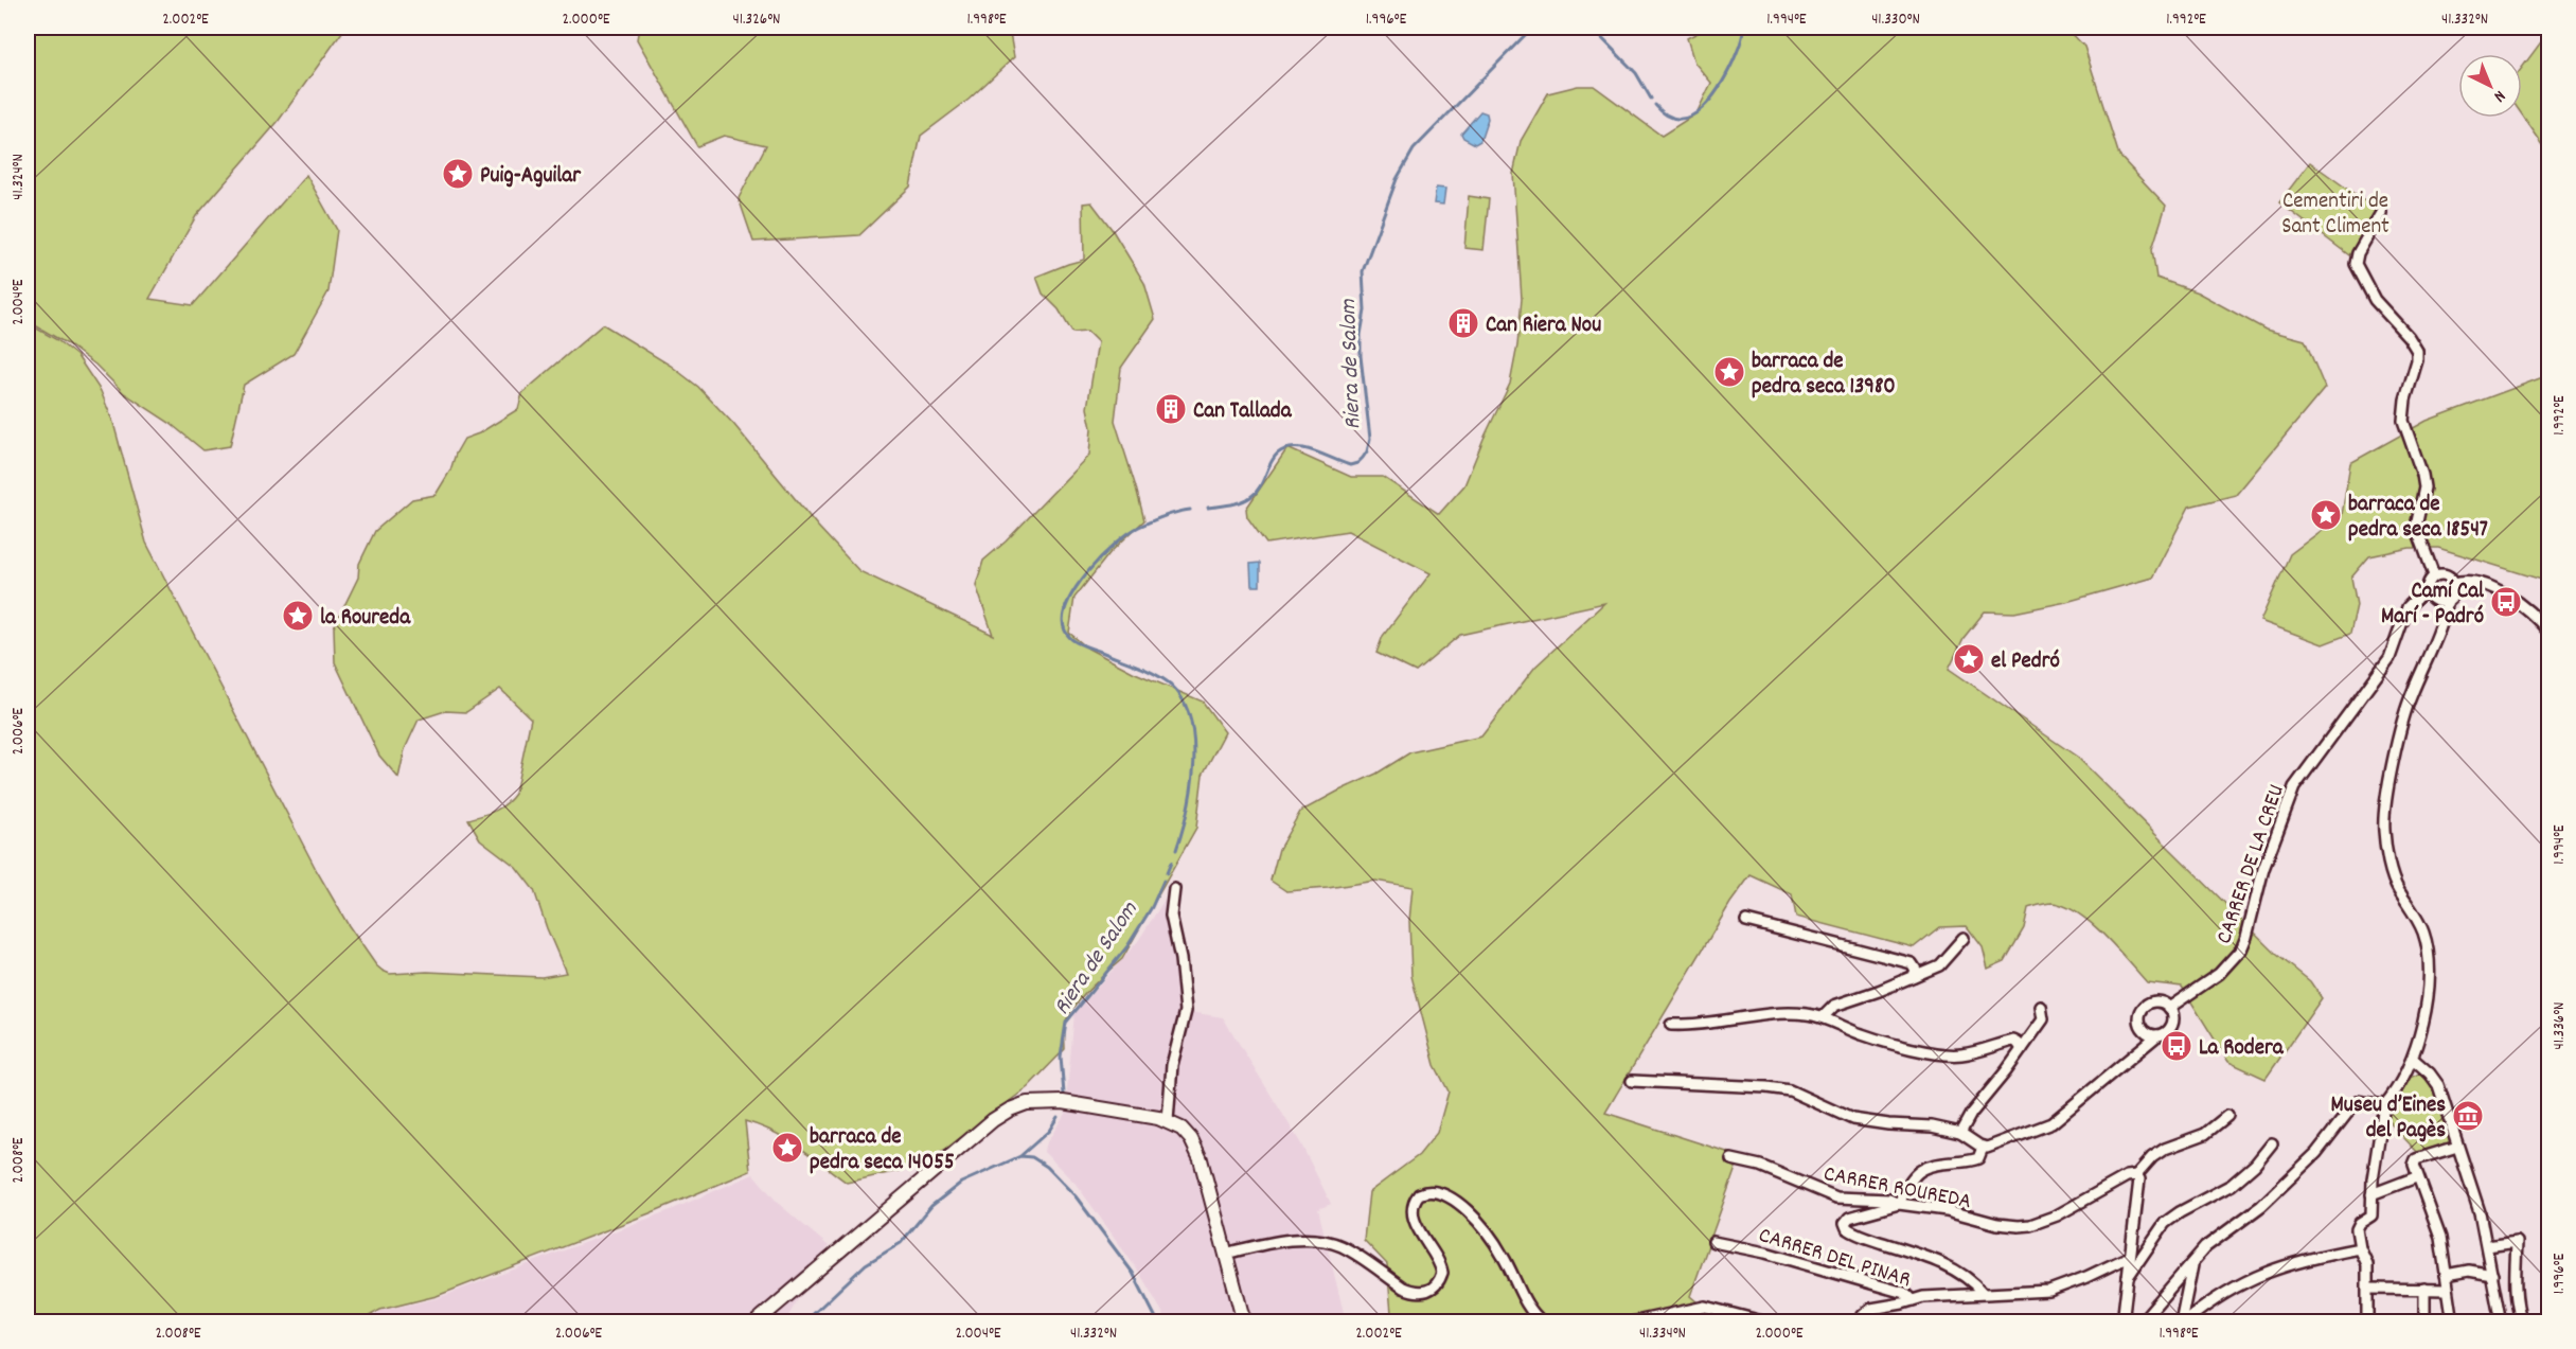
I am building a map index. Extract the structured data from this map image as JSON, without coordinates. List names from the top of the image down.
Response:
{
  "streets": {
    "street": ["CARRER DE LA CREU", "CARRER ROUREDA", "CARRER DEL PINAR"]
  },
  "water": ["Riera de Salom"],
  "parks": ["Cementiri de Sant Climent"],
  "places": {
    "place": [
      "Puig-Aguilar",
      "barraca de pedra seca 13980",
      "barraca de pedra seca 18547",
      "la Roureda",
      "el Pedró",
      "barraca de pedra seca 14055"
    ],
    "building": ["Can Riera Nou", "Can Tallada"],
    "bus stop": ["Camí Cal Marí - Padró", "La Rodera"],
    "museum": ["Museu d’Eines del Pagès"]
  },
  "north": "bottom right",
  "coordinates": [
    "2.002°E",
    "2.000°E",
    "41.326°N",
    "1.998°E",
    "1.996°E",
    "1.994°E",
    "41.330°N",
    "1.992°E",
    "41.332°N",
    "41.324°N",
    "2.004°E",
    "2.006°E",
    "41.336°N",
    "2.008°E",
    "41.334°N"
  ]
}
